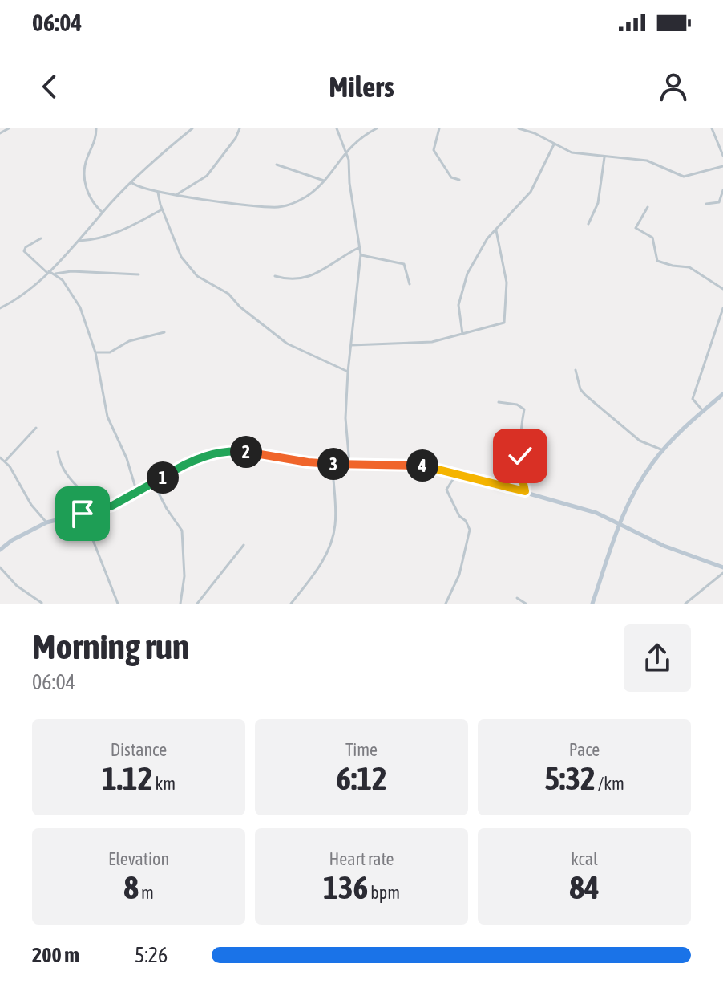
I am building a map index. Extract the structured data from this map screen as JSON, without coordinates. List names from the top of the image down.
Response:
{
  "page": {
    "status": "06:04",
    "header": "Milers",
    "pins": [
      "2",
      "3",
      "4",
      "1"
    ],
    "heading": ["Morning run", "06:04"],
    "stats": [
      ["Distance", "1.12 km"],
      ["Time", "6:12"],
      ["Pace", "5:32 /km"],
      ["Elevation", "8 m"],
      ["Heart rate", "136 bpm"],
      ["kcal", "84"]
    ],
    "list": [
      {
        "name": "200 m",
        "note": "5:26"
      }
    ]
  }
}
